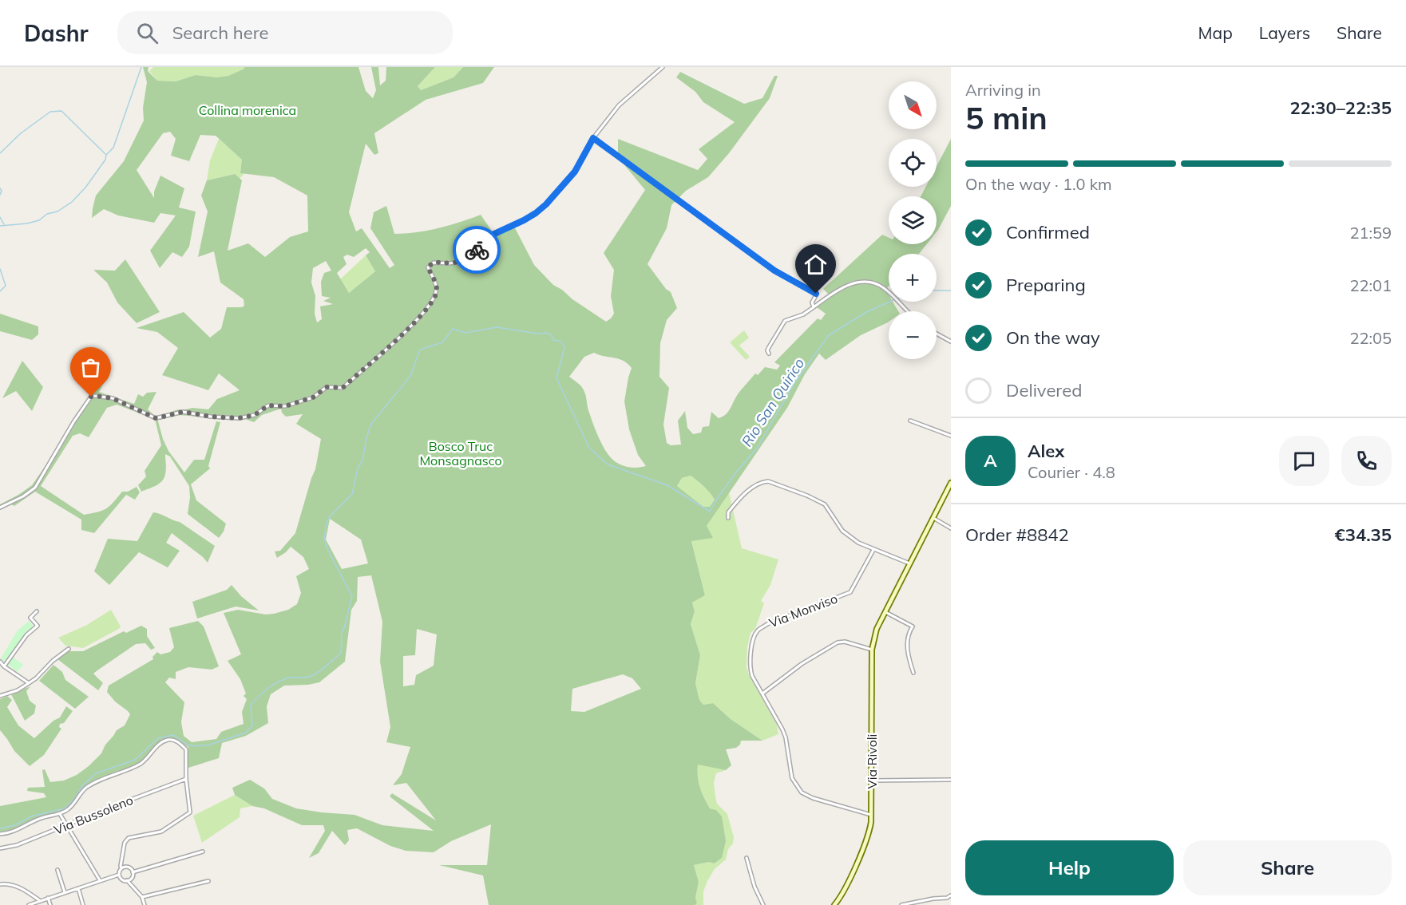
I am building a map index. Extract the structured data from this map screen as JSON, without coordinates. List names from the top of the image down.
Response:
{
  "streets": {
    "street": ["Via Monviso", "Via Rivoli", "Via Bussoleno"]
  },
  "crossings": [
    ["Via Monviso", "Via Rivoli"]
  ],
  "water": ["Rio San Quirico"],
  "parks": ["Collina morenica", "Bosco Truc Monsagnasco"],
  "north": "bottom right",
  "page": {
    "header": "Dashr",
    "search": "Search here",
    "nav": ["Map", "Layers", "Share"],
    "heading": ["5 min", "Arriving in", "22:30–22:35"],
    "panel": [
      "Alex",
      "Courier · 4.8",
      "Order #8842",
      "€34.35"
    ],
    "map_buttons": ["+", "−"],
    "bar": "On the way · 1.0 km",
    "list": [
      ["Confirmed", "21:59"],
      ["Preparing", "22:01"],
      ["On the way", "22:05"],
      "Delivered"
    ],
    "round": "A",
    "buttons": ["Help", "Share"]
  }
}
